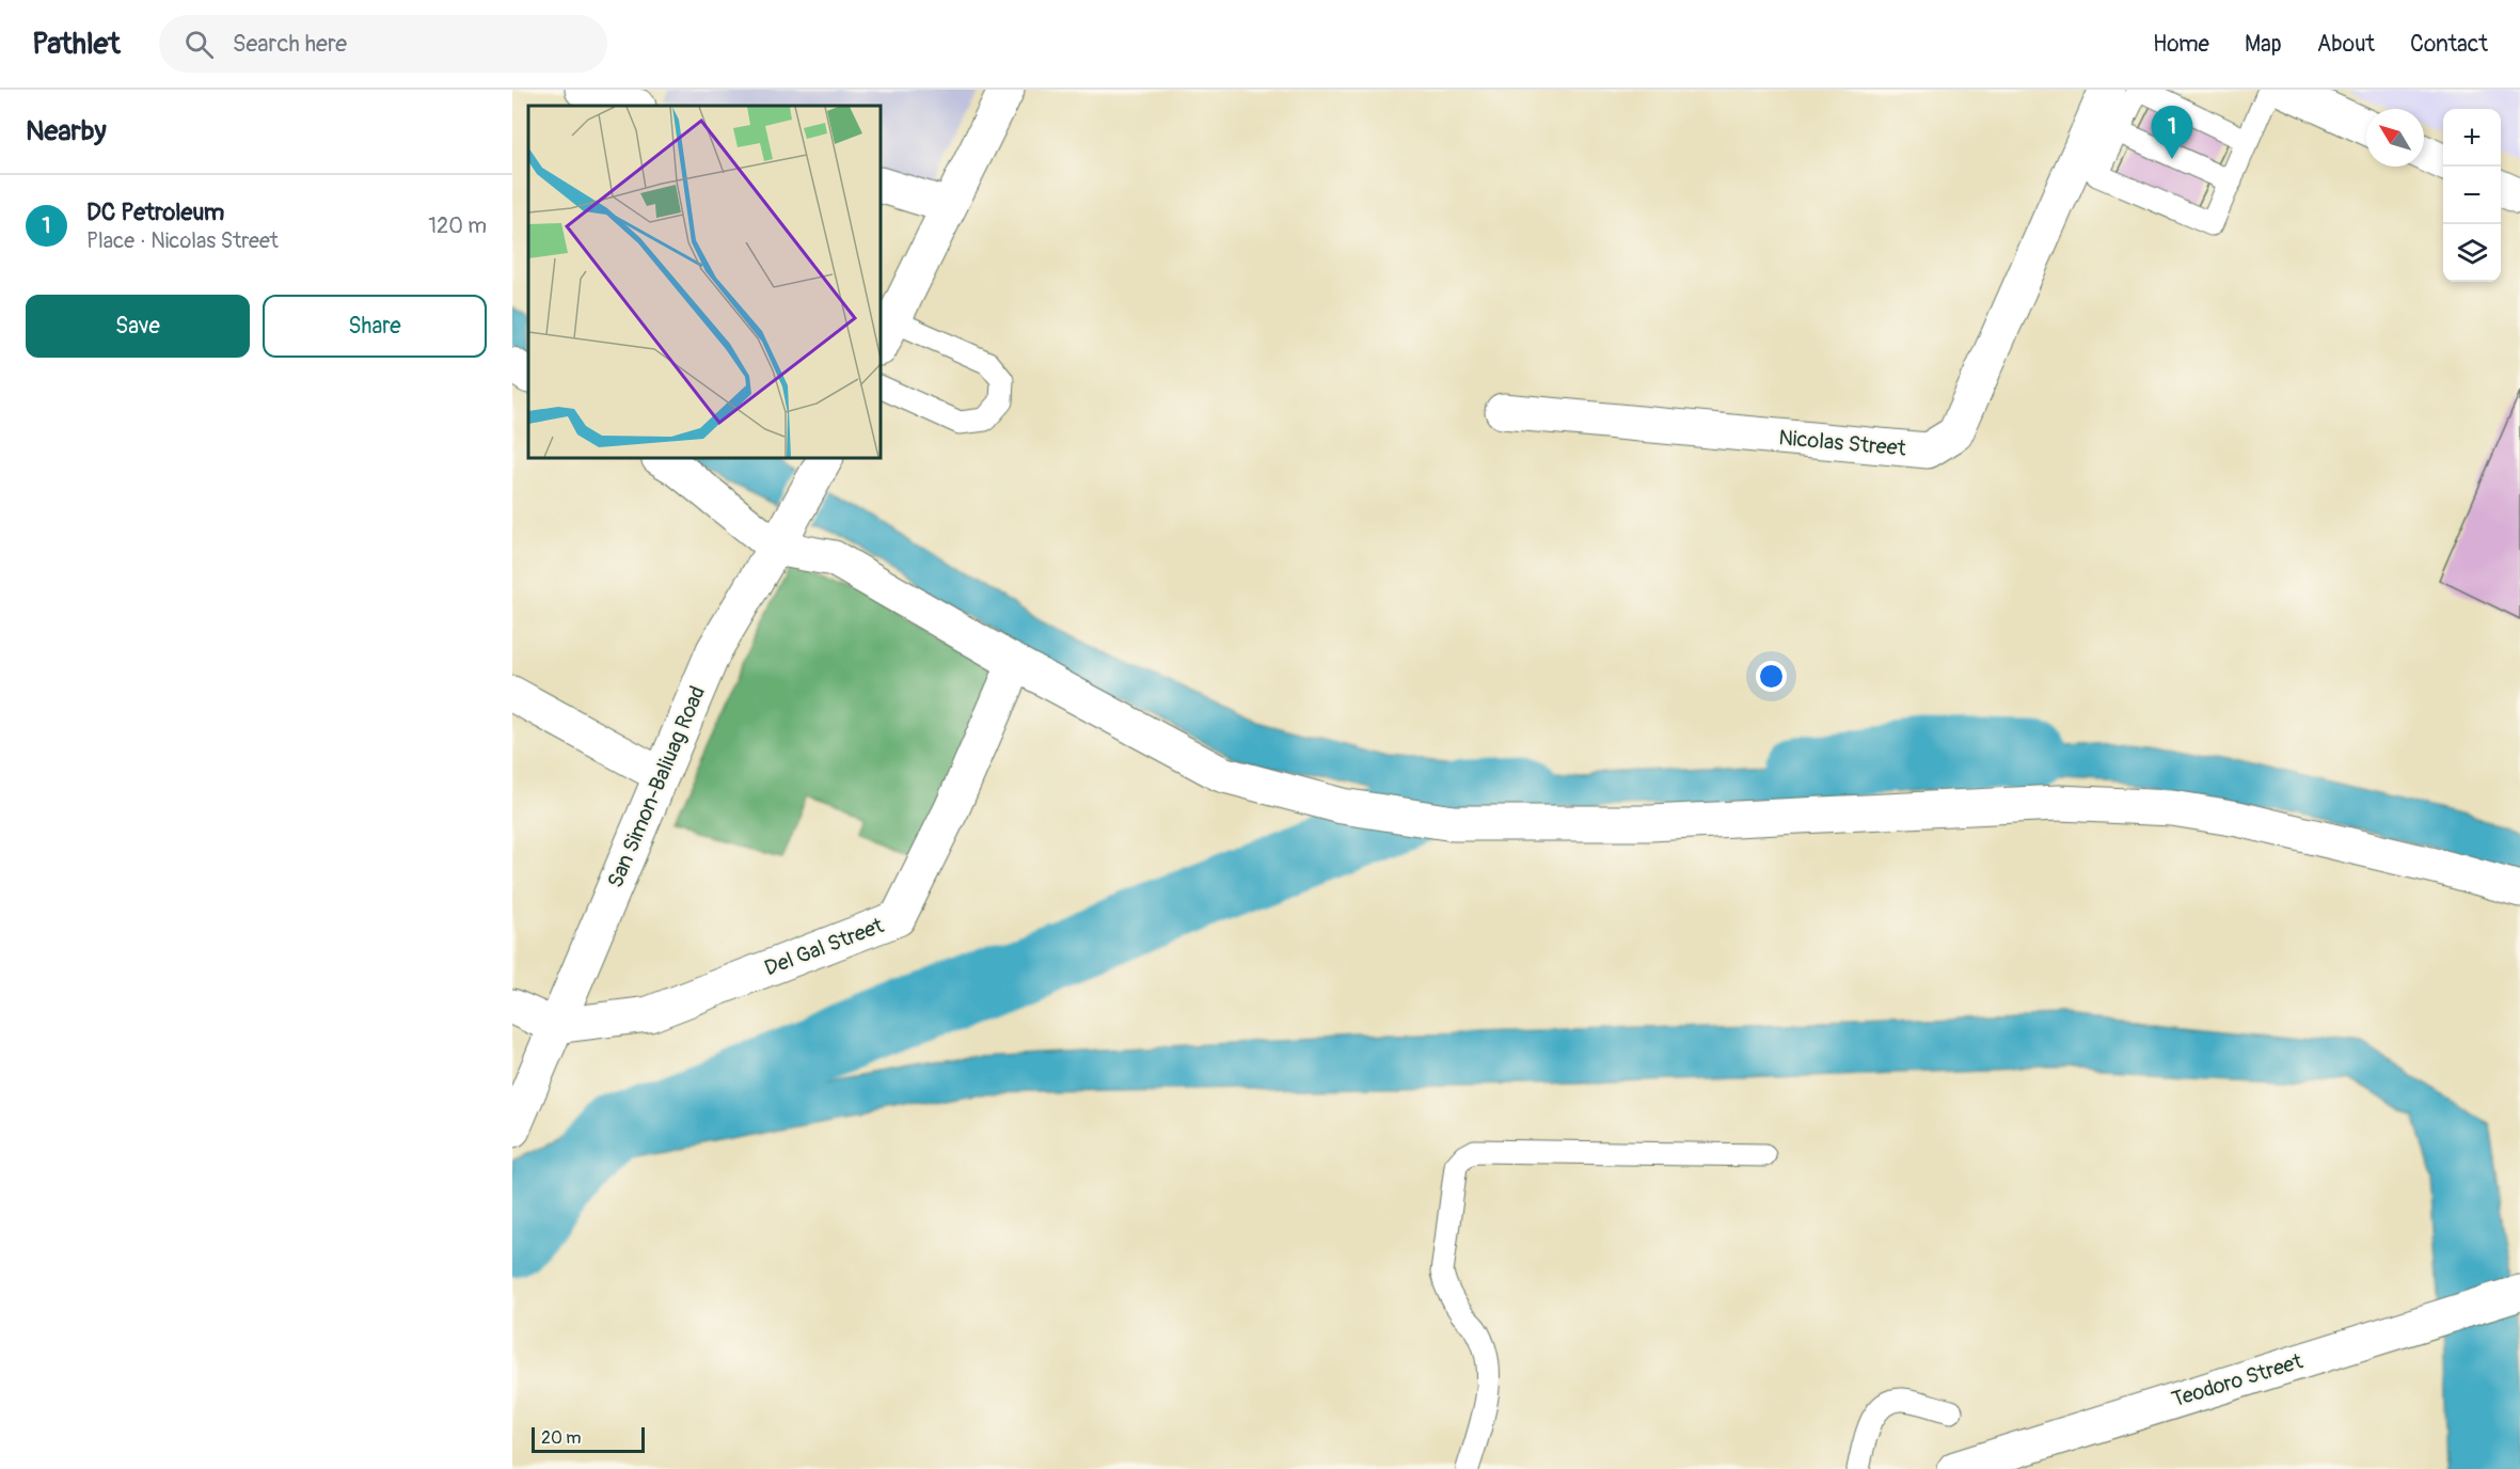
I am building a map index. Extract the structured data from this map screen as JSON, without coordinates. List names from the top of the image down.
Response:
{
  "streets": {
    "street": [
      "Nicolas Street",
      "San Simon-Baliuag Road",
      "Del Gal Street",
      "Teodoro Street"
    ]
  },
  "crossings": [
    ["San Simon-Baliuag Road", "Del Gal Street"]
  ],
  "scale_bar": "20 m",
  "north": "top left",
  "page": {
    "header": "Pathlet",
    "search": "Search here",
    "nav": [
      "Home",
      "Map",
      "About",
      "Contact"
    ],
    "heading": "Nearby",
    "pins": "1",
    "map_buttons": ["+", "−"],
    "list": [
      {
        "mark": "1",
        "name": "DC Petroleum",
        "note": "Place · Nicolas Street",
        "value": "120 m"
      }
    ],
    "buttons": ["Save", "Share"],
    "scale": "20 m"
  }
}
